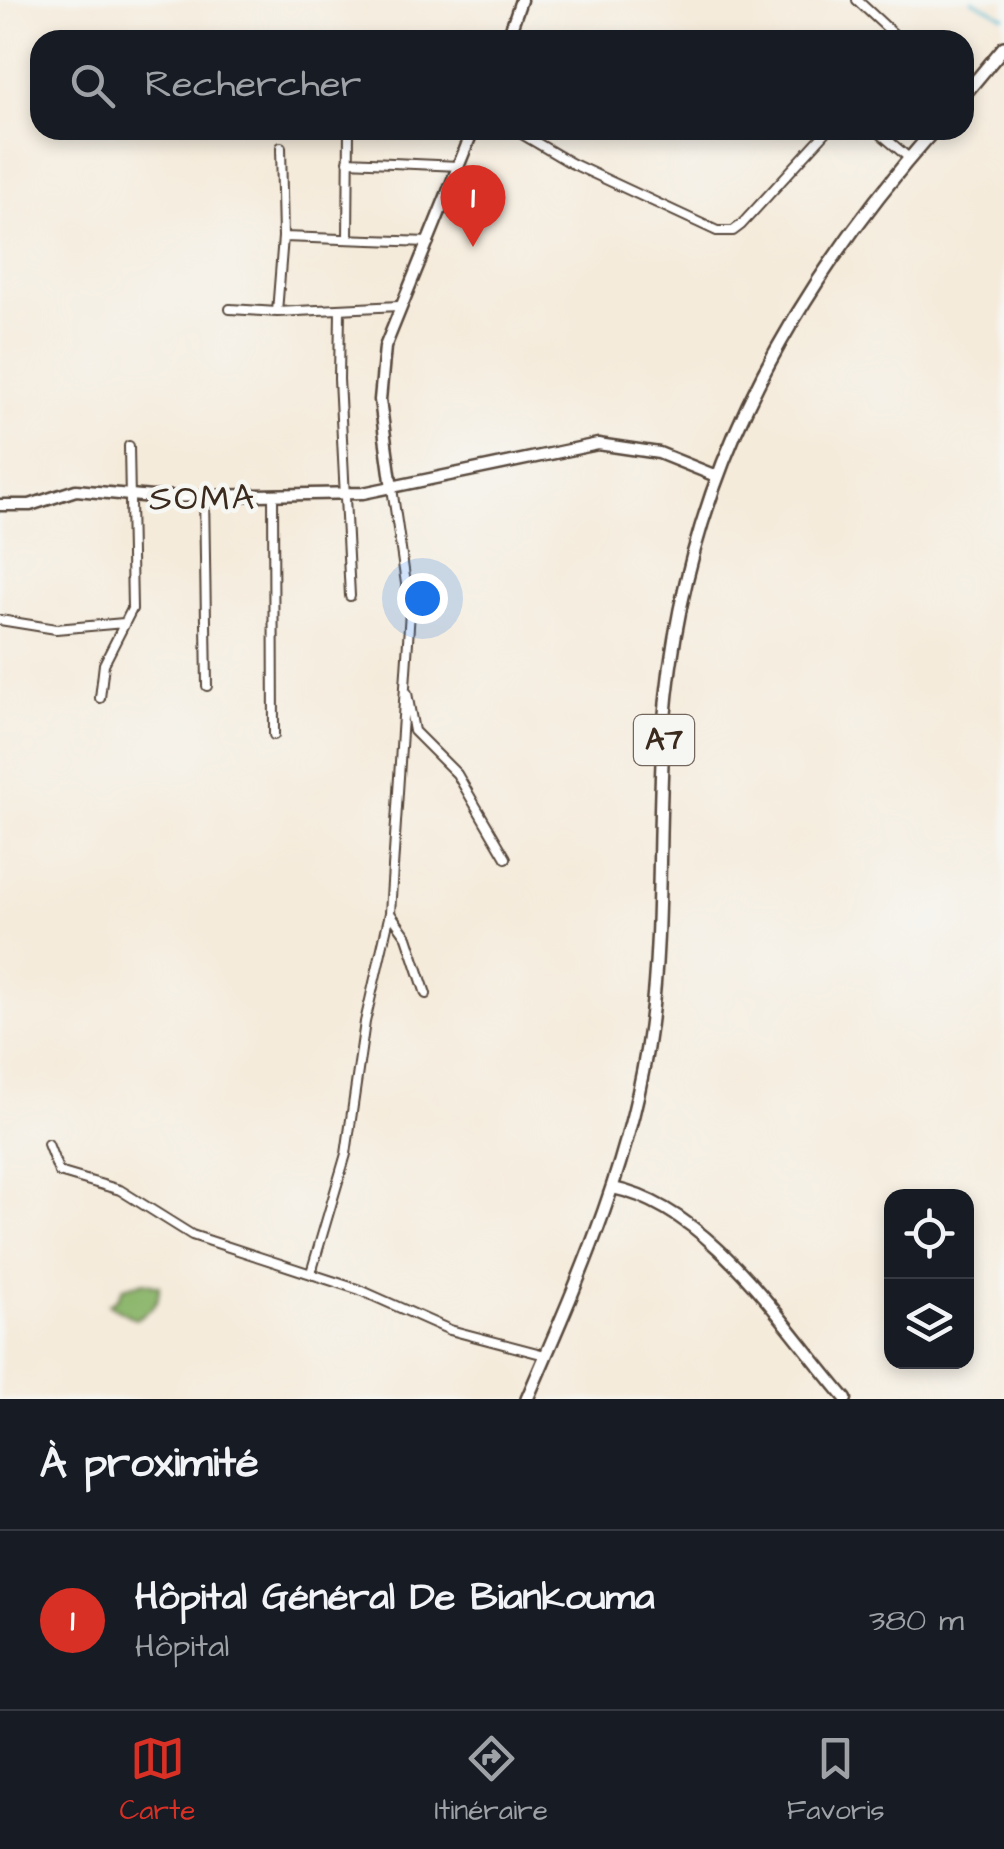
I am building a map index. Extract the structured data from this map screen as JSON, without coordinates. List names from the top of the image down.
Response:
{
  "streets": {
    "main road": ["A7"]
  },
  "districts": ["SOMA"],
  "page": {
    "search": "Rechercher",
    "pins": "1",
    "heading": "À proximité",
    "list": [
      {
        "mark": "1",
        "name": "Hôpital Général De Biankouma",
        "note": "Hôpital",
        "value": "380 m"
      }
    ],
    "nav": ["Carte", "Itinéraire", "Favoris"]
  }
}
